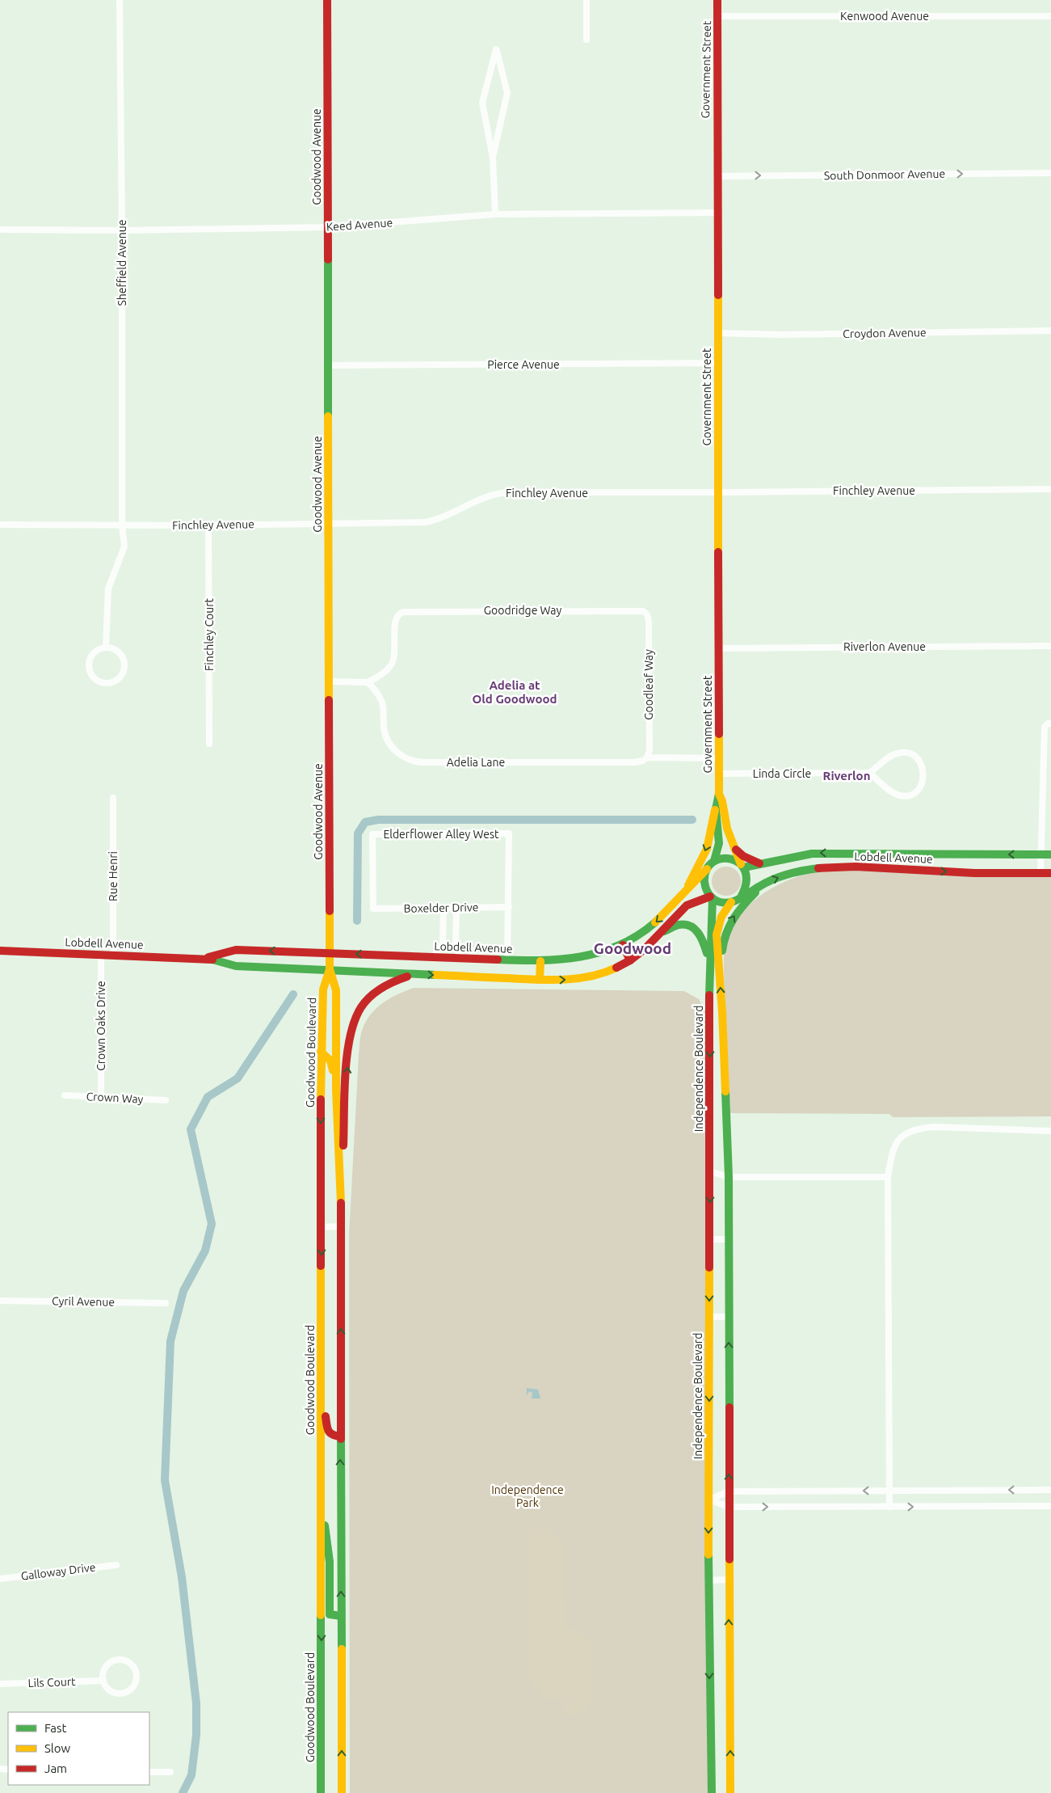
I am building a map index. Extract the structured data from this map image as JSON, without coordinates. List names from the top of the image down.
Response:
{
  "streets": {
    "main road": [
      "Government Street",
      "Goodwood Avenue",
      "Lobdell Avenue",
      "Goodwood Boulevard",
      "Independence Boulevard"
    ],
    "street": [
      "Kenwood Avenue",
      "South Donmoor Avenue",
      "Keed Avenue",
      "Sheffield Avenue",
      "Croydon Avenue",
      "Pierce Avenue",
      "Finchley Avenue",
      "Goodridge Way",
      "Finchley Court",
      "Riverlon Avenue",
      "Goodleaf Way",
      "Adelia Lane",
      "Linda Circle",
      "Elderflower Alley West",
      "Rue Henri",
      "Boxelder Drive",
      "Crown Oaks Drive",
      "Crown Way",
      "Cyril Avenue",
      "Galloway Drive",
      "Lils Court"
    ]
  },
  "crossings": [
    ["Kenwood Avenue", "Government Street"],
    ["Government Street", "South Donmoor Avenue"],
    ["Government Street", "Keed Avenue"],
    ["Government Street", "Croydon Avenue"],
    ["Government Street", "Pierce Avenue"],
    ["Government Street", "Finchley Avenue"],
    ["Government Street", "Riverlon Avenue"],
    ["Government Street", "Adelia Lane"],
    ["Government Street", "Linda Circle"],
    ["Government Street", "Lobdell Avenue"],
    ["Goodwood Avenue", "Keed Avenue"],
    ["Goodwood Avenue", "Pierce Avenue"],
    ["Goodwood Avenue", "Finchley Avenue"],
    ["Goodwood Avenue", "Lobdell Avenue"],
    ["Goodwood Avenue", "Goodwood Boulevard"],
    ["Keed Avenue", "Sheffield Avenue"],
    ["Sheffield Avenue", "Finchley Avenue"],
    ["Finchley Avenue", "Finchley Court"],
    ["Goodridge Way", "Goodleaf Way"],
    ["Goodridge Way", "Adelia Lane"],
    ["Goodleaf Way", "Adelia Lane"],
    ["Elderflower Alley West", "Boxelder Drive"],
    ["Lobdell Avenue", "Rue Henri"],
    ["Lobdell Avenue", "Crown Oaks Drive"],
    ["Lobdell Avenue", "Goodwood Boulevard"],
    ["Crown Oaks Drive", "Crown Way"]
  ],
  "one_way": ["South Donmoor Avenue"],
  "districts": ["Adelia at Old Goodwood", "Riverlon", "Goodwood"],
  "parks": ["Independence Park"],
  "legend": ["Fast", "Slow", "Jam"]
}
